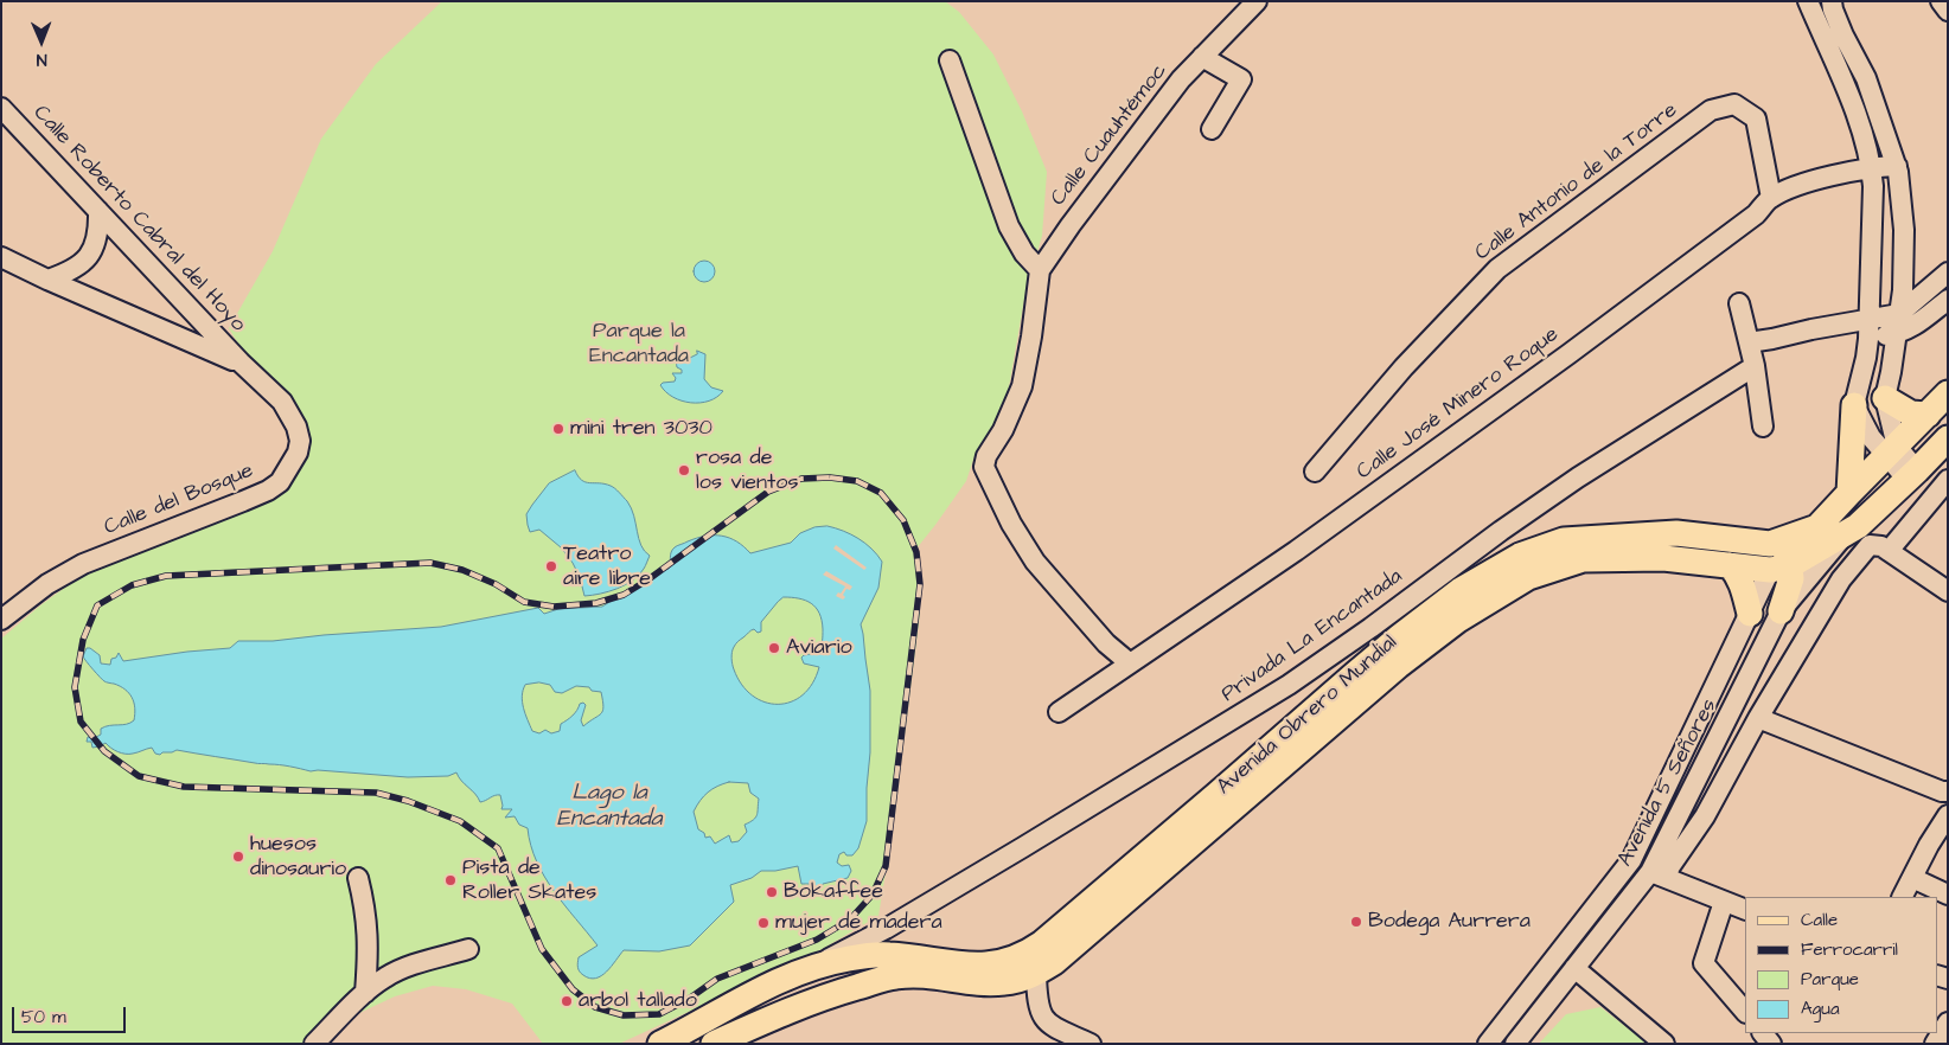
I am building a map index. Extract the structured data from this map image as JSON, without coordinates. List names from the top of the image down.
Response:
{
  "streets": {
    "main road": ["Avenida Obrero Mundial"],
    "street": [
      "Calle Cuauhtémoc",
      "Calle Antonio de la Torre",
      "Calle Roberto Cabral del Hoyo",
      "Calle José Minero Roque",
      "Calle del Bosque",
      "Privada La Encantada",
      "Avenida 5 Señores"
    ]
  },
  "crossings": [
    ["Calle Antonio de la Torre", "Calle José Minero Roque"],
    ["Calle Roberto Cabral del Hoyo", "Calle del Bosque"],
    ["Privada La Encantada", "Avenida Obrero Mundial"],
    ["Avenida Obrero Mundial", "Avenida 5 Señores"]
  ],
  "water": ["Lago la Encantada"],
  "parks": ["Parque la Encantada"],
  "places": [
    "mini tren 3030",
    "rosa de los vientos",
    "Teatro aire libre",
    "Aviario",
    "huesos dinosaurio",
    "Pista de Roller Skates",
    "Bokaffee",
    "Bodega Aurrera",
    "mujer de madera",
    "arbol tallado"
  ],
  "legend": [
    "Calle",
    "Ferrocarril",
    "Parque",
    "Agua"
  ],
  "scale_bar": "50 m",
  "north": "bottom"
}
